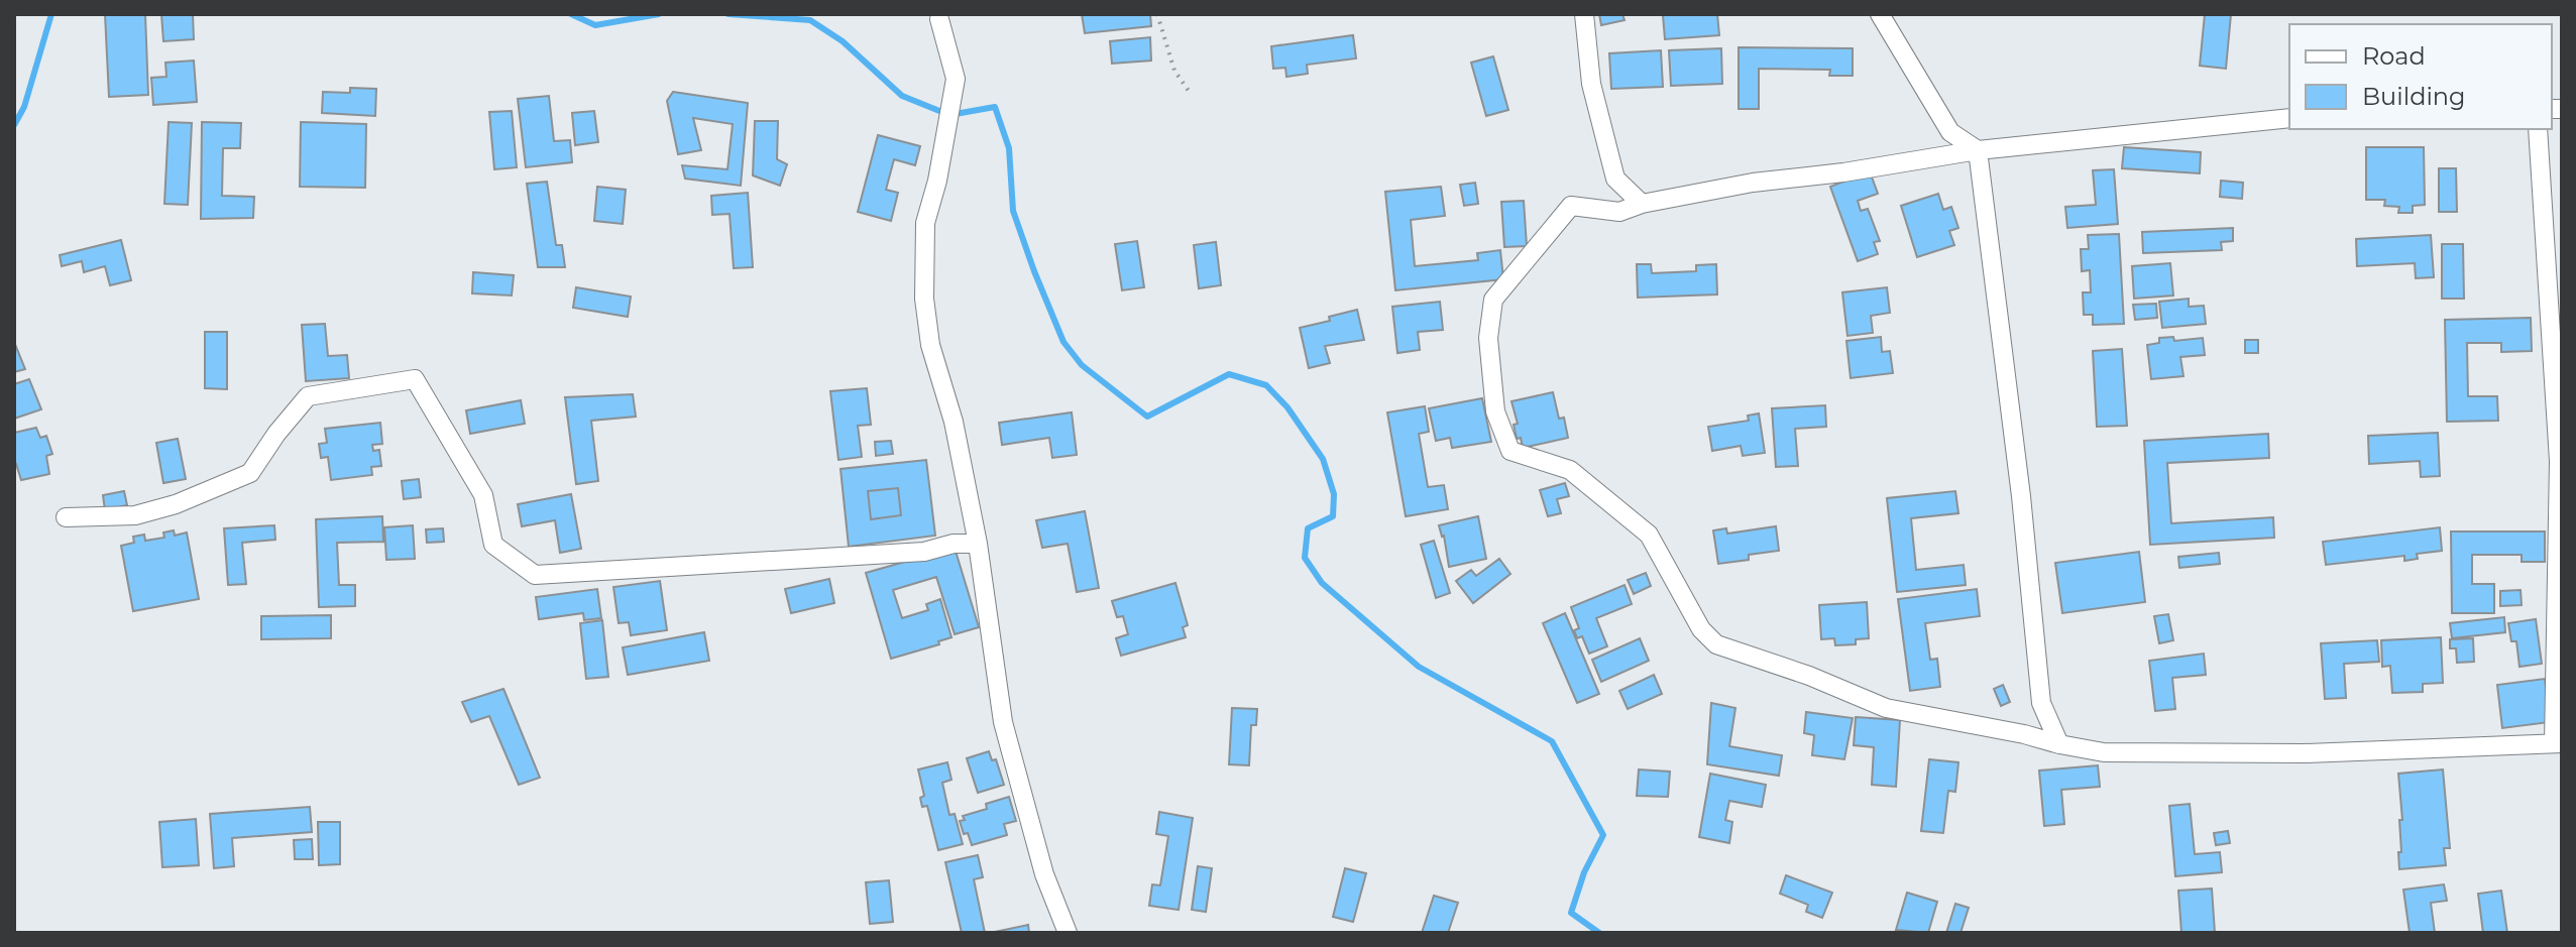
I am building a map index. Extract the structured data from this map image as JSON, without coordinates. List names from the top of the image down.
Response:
{
  "legend": ["Road", "Building"]
}
